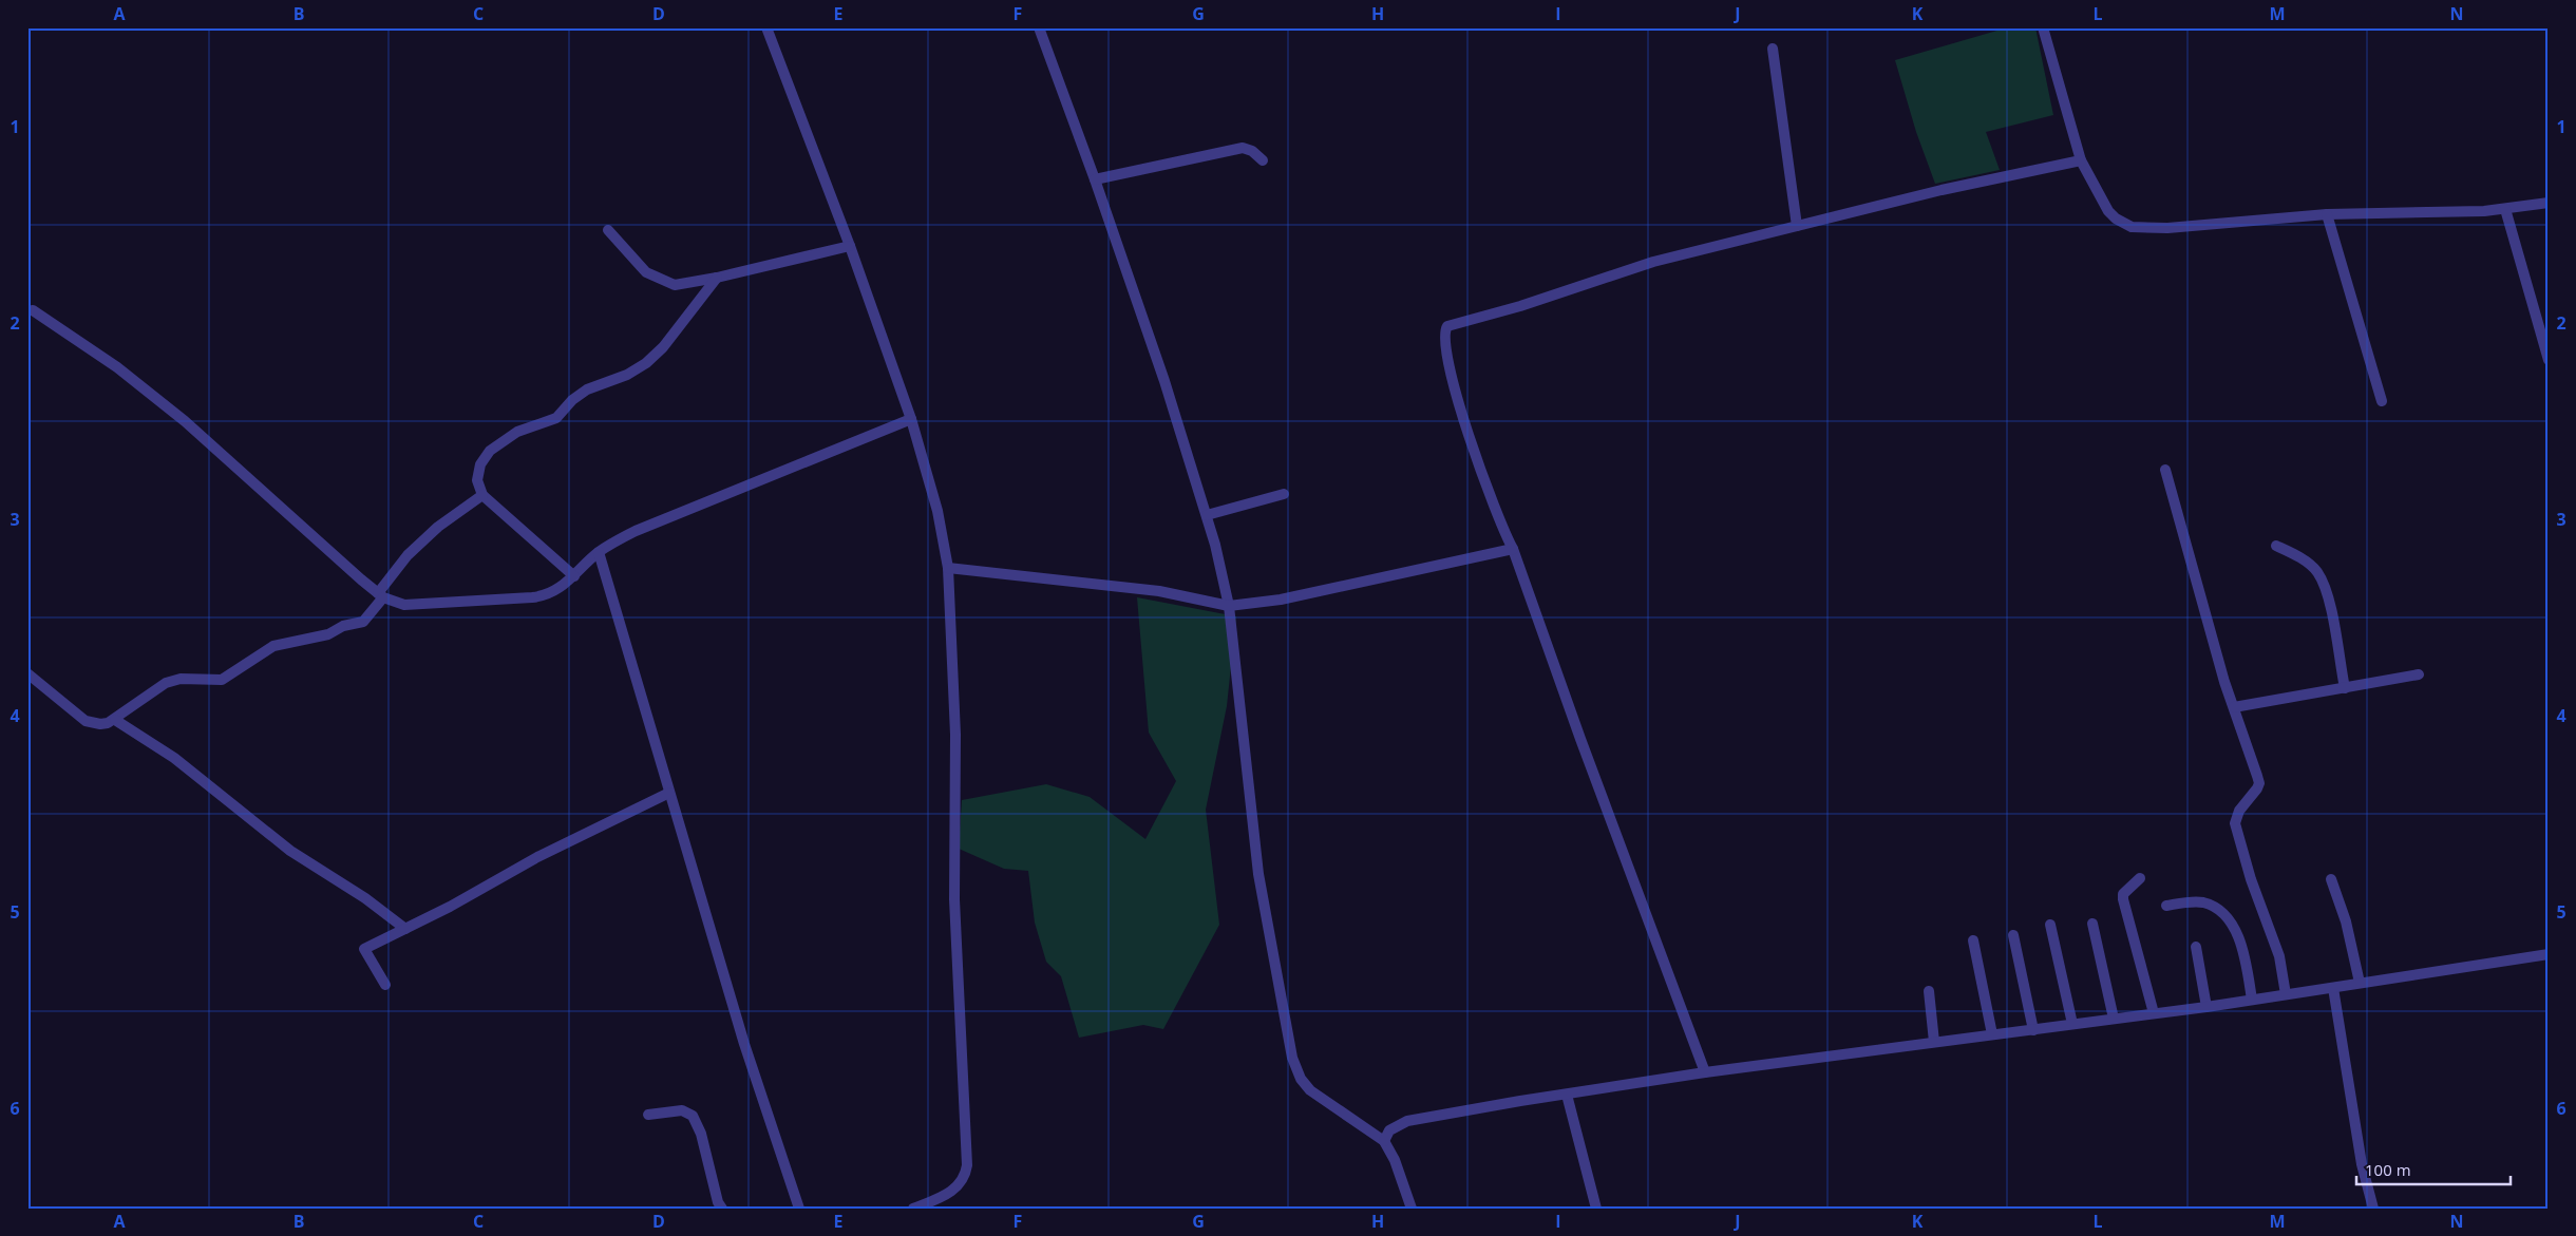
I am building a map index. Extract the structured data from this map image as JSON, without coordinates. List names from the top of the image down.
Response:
{
  "scale_bar": "100 m",
  "grid": {
    "columns": [
      "A",
      "B",
      "C",
      "D",
      "E",
      "F",
      "G",
      "H",
      "I",
      "J",
      "K",
      "L",
      "M",
      "N"
    ],
    "rows": [
      "1",
      "2",
      "3",
      "4",
      "5",
      "6"
    ]
  }
}
